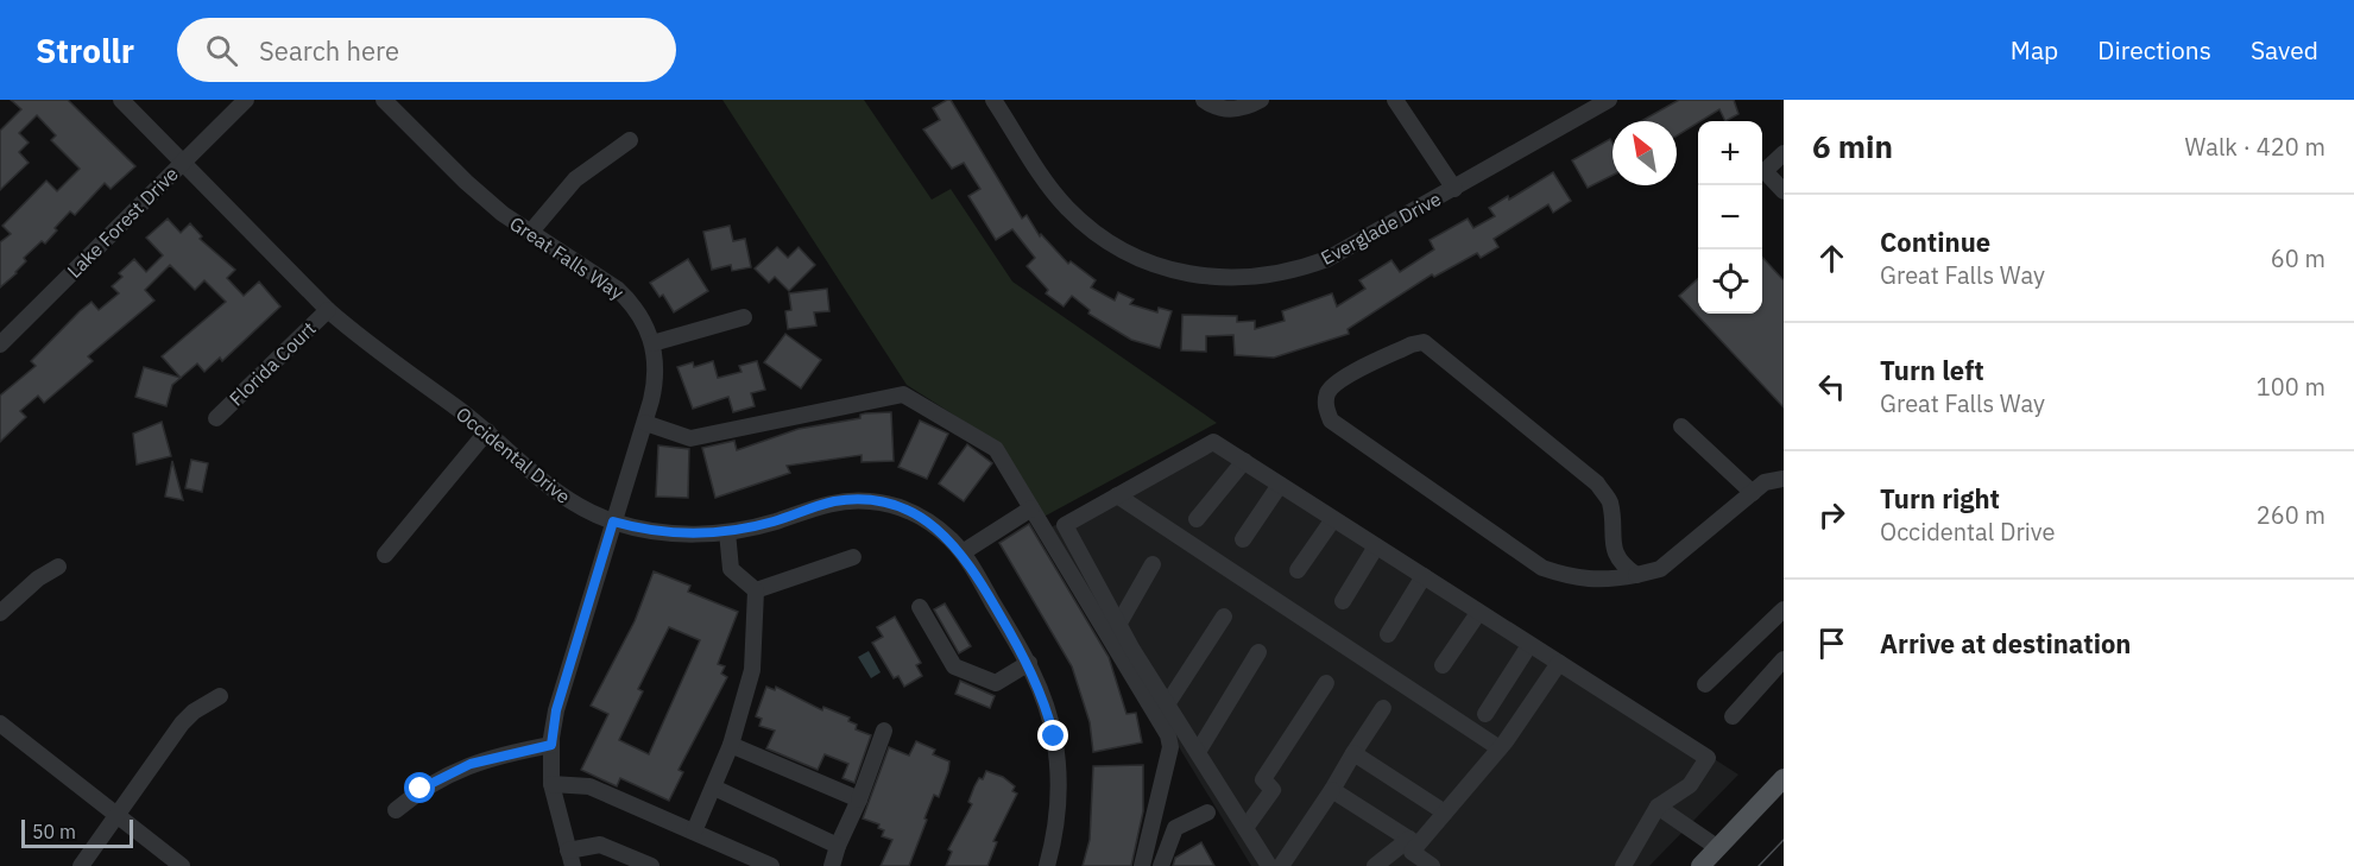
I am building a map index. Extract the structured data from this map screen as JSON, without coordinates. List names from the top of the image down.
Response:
{
  "streets": {
    "street": [
      "Lake Forest Drive",
      "Everglade Drive",
      "Great Falls Way",
      "Florida Court",
      "Occidental Drive"
    ]
  },
  "crossings": [
    ["Lake Forest Drive", "Occidental Drive"],
    ["Great Falls Way", "Occidental Drive"],
    ["Florida Court", "Occidental Drive"]
  ],
  "scale_bar": "50 m",
  "north": "top left",
  "page": {
    "header": "Strollr",
    "search": "Search here",
    "nav": ["Map", "Directions", "Saved"],
    "heading": ["6 min", "Walk · 420 m"],
    "map_buttons": ["+", "−"],
    "list": [
      ["Continue", "Great Falls Way", "60 m"],
      ["Turn left", "Great Falls Way", "100 m"],
      ["Turn right", "Occidental Drive", "260 m"],
      "Arrive at destination"
    ],
    "scale": "50 m"
  }
}
